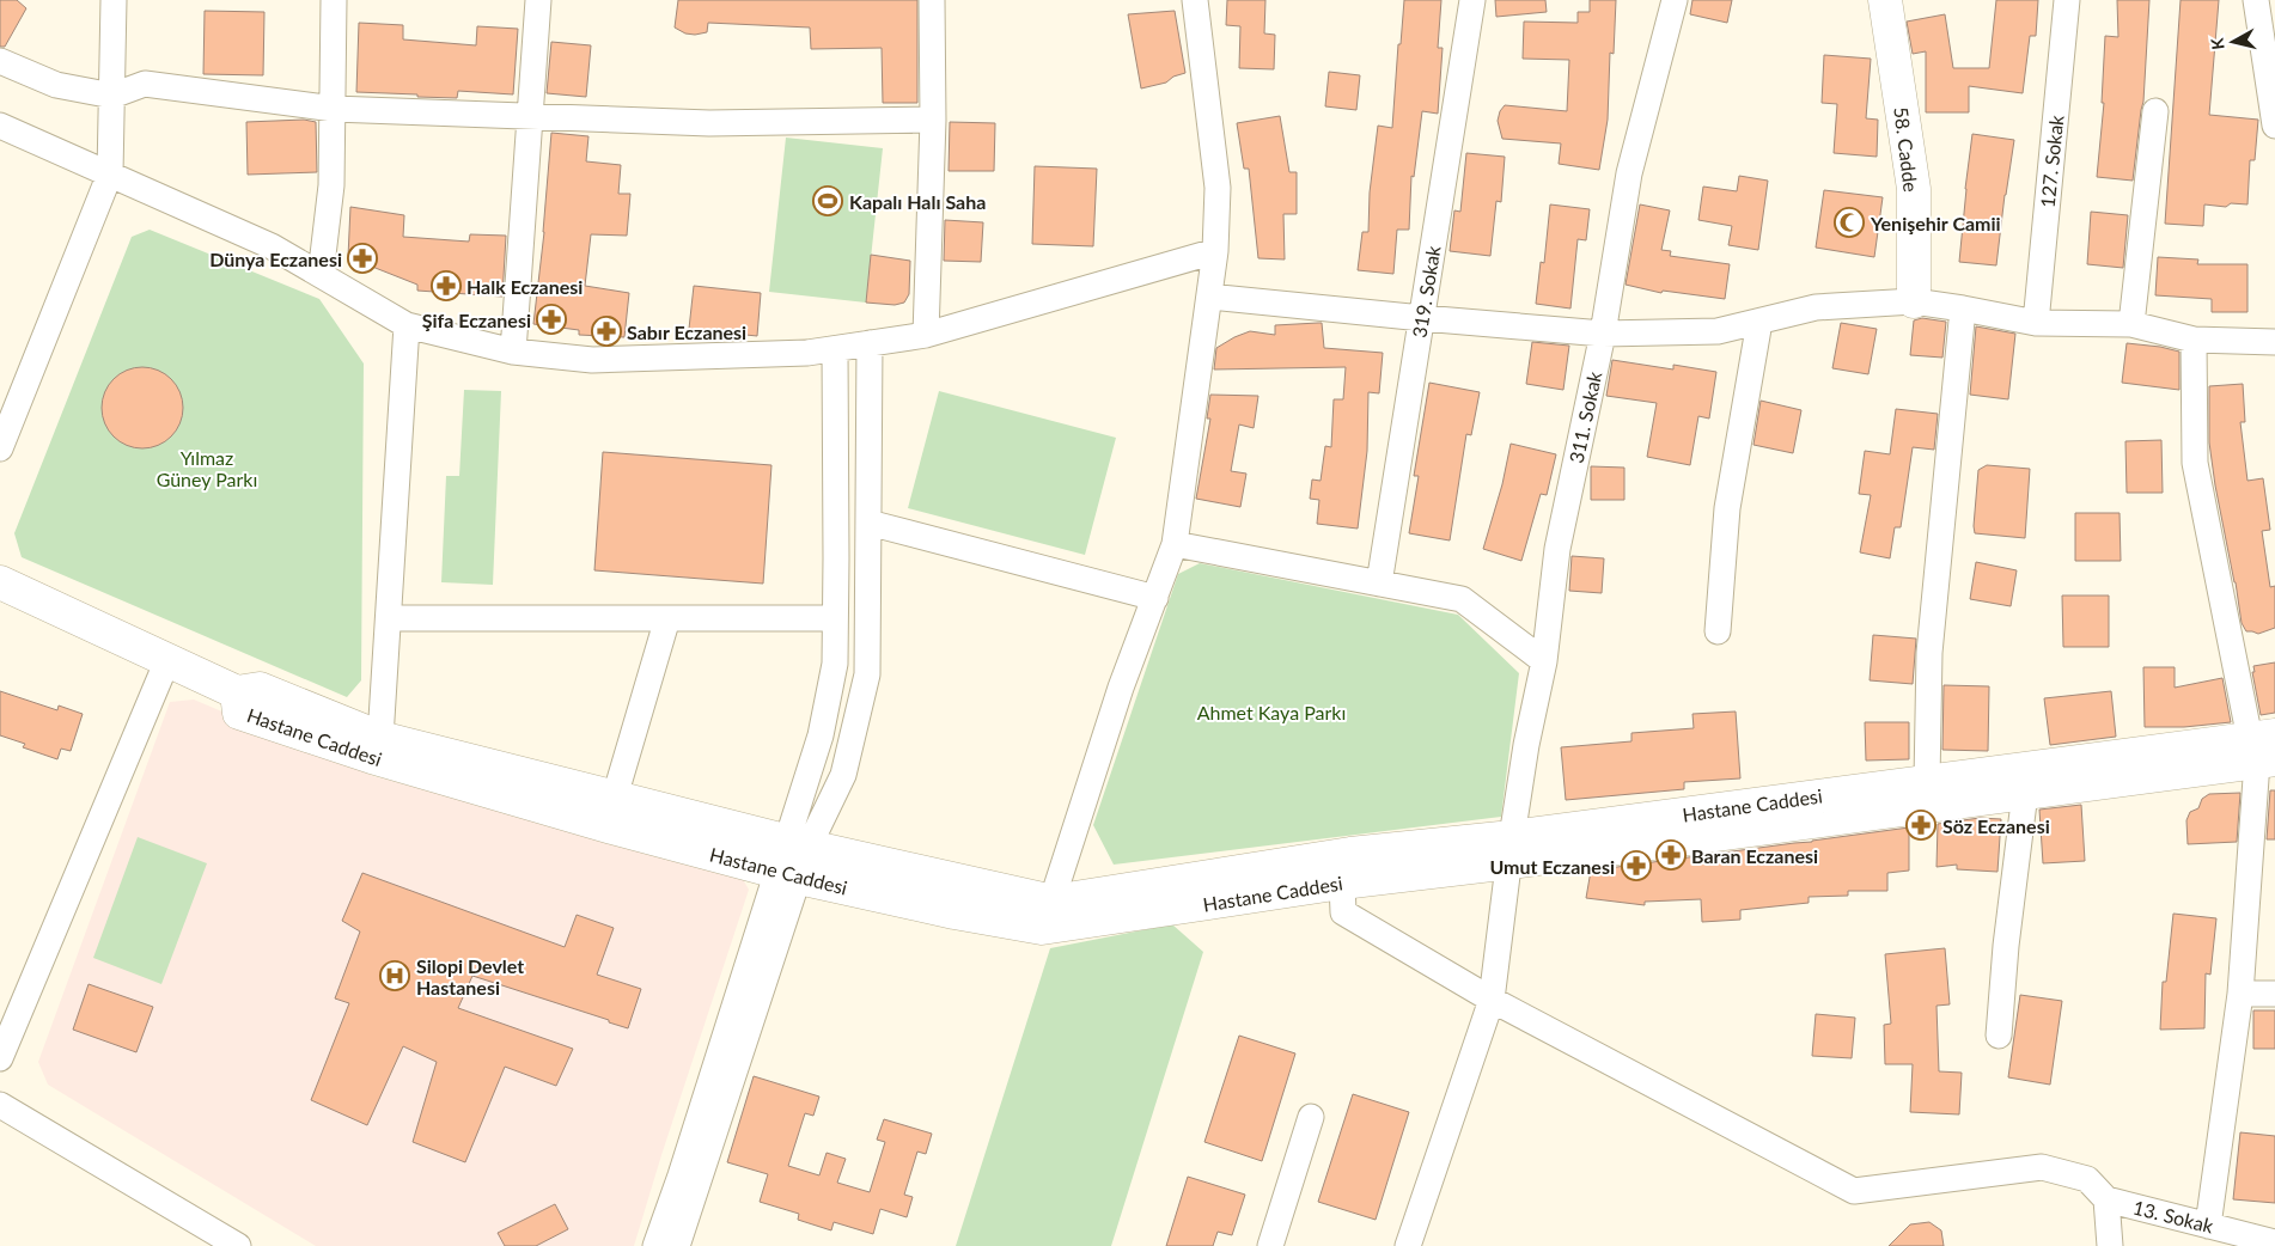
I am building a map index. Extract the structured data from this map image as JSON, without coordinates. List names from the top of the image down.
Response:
{
  "streets": {
    "main road": ["58. Cadde", "Hastane Caddesi"],
    "street": [
      "127. Sokak",
      "319. Sokak",
      "311. Sokak",
      "13. Sokak"
    ]
  },
  "crossings": [
    ["311. Sokak", "Hastane Caddesi"]
  ],
  "parks": ["Yılmaz Güney Parkı", "Ahmet Kaya Parkı"],
  "places": {
    "sports": ["Kapalı Halı Saha"],
    "mosque": ["Yenişehir Camii"],
    "pharmacy": [
      "Dünya Eczanesi",
      "Halk Eczanesi",
      "Şifa Eczanesi",
      "Sabır Eczanesi",
      "Söz Eczanesi",
      "Baran Eczanesi",
      "Umut Eczanesi"
    ],
    "hospital": ["Silopi Devlet Hastanesi"]
  },
  "north": "left"
}
